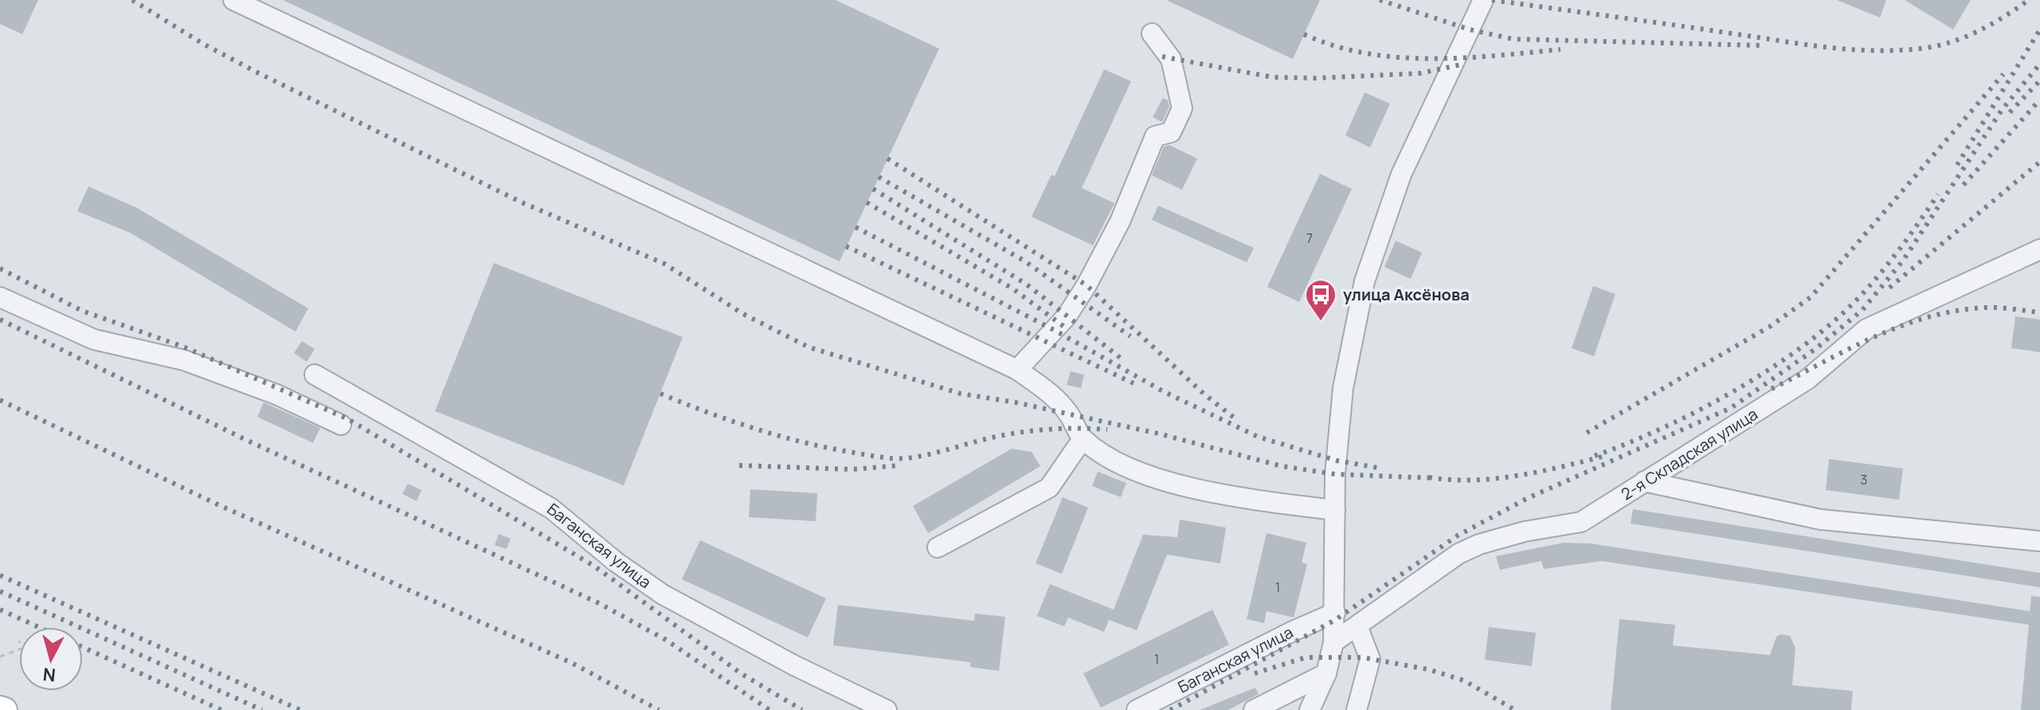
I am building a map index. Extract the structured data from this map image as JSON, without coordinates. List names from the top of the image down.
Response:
{
  "streets": {
    "street": ["2-я Складская улица", "Баганская улица"]
  },
  "places": {
    "bus stop": ["улица Аксёнова"]
  },
  "house_numbers": [
    "7",
    "3",
    "1",
    "1"
  ],
  "north": "bottom"
}
